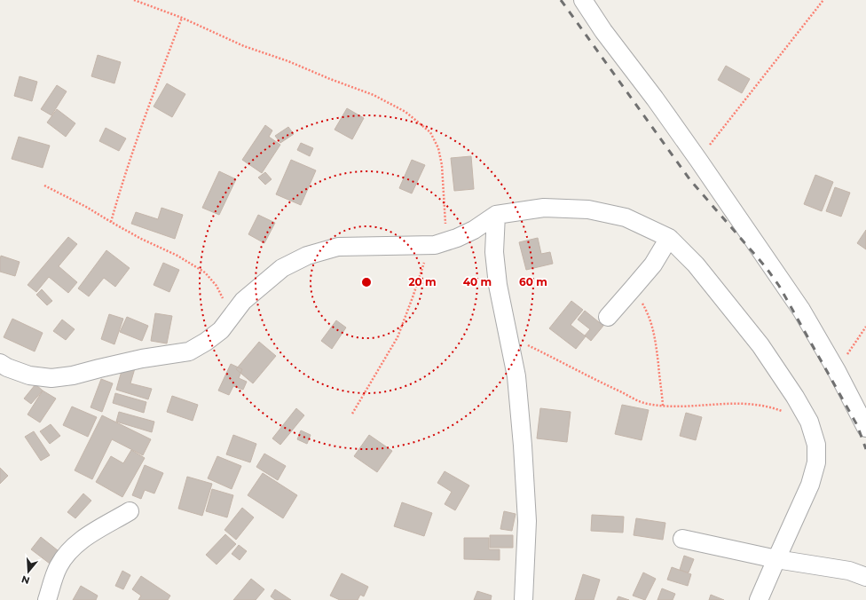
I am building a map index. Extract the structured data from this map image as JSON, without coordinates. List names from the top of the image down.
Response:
{
  "north": "bottom",
  "rings": ["20 m", "40 m", "60 m"]
}
